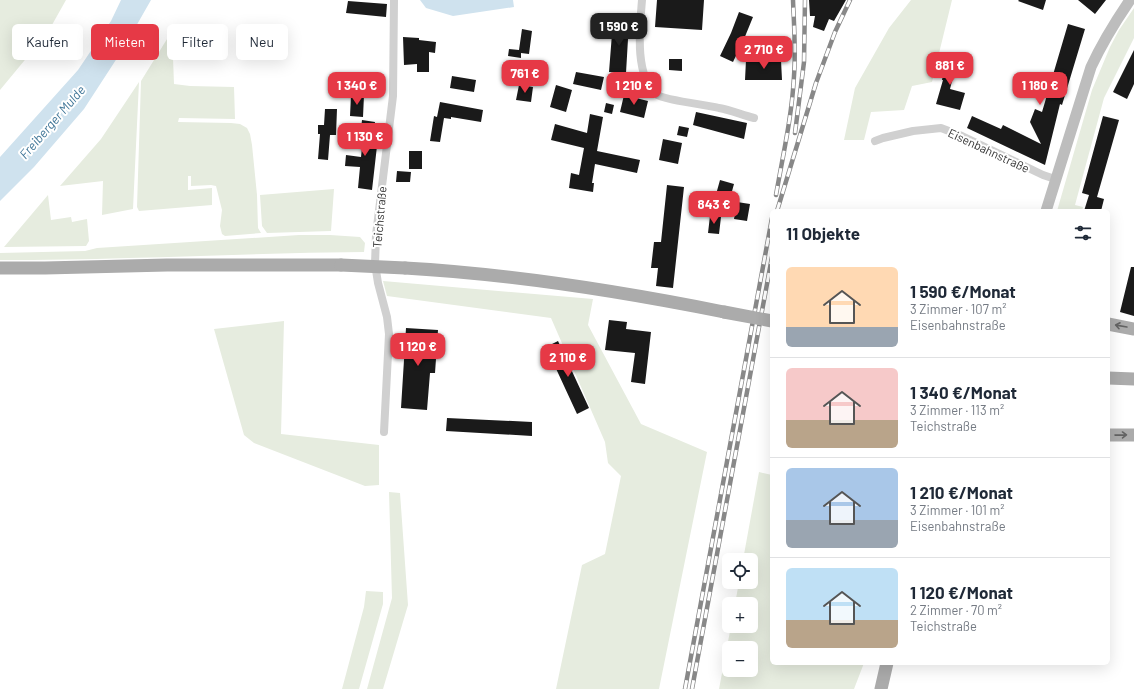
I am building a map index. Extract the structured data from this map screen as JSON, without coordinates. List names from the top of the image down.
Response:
{
  "streets": {
    "street": ["Eisenbahnstraße", "Teichstraße"]
  },
  "water": ["Freiberger Mulde"],
  "page": {
    "price": [
      "1 590 €",
      "2 710 €",
      "881 €",
      "761 €",
      "1 340 €",
      "1 210 €",
      "1 180 €",
      "1 130 €",
      "843 €",
      "1 120 €",
      "2 110 €"
    ],
    "chip": [
      "Kaufen",
      "Mieten",
      "Filter",
      "Neu"
    ],
    "heading": "11 Objekte",
    "list": [
      {
        "name": "1 590 €/Monat",
        "note": "3 Zimmer · 107 m² · Eisenbahnstraße"
      },
      {
        "name": "1 340 €/Monat",
        "note": "3 Zimmer · 113 m² · Teichstraße"
      },
      {
        "name": "1 210 €/Monat",
        "note": "3 Zimmer · 101 m² · Eisenbahnstraße"
      },
      {
        "name": "1 120 €/Monat",
        "note": "2 Zimmer · 70 m² · Teichstraße"
      }
    ],
    "map_buttons": ["+", "−"]
  }
}
